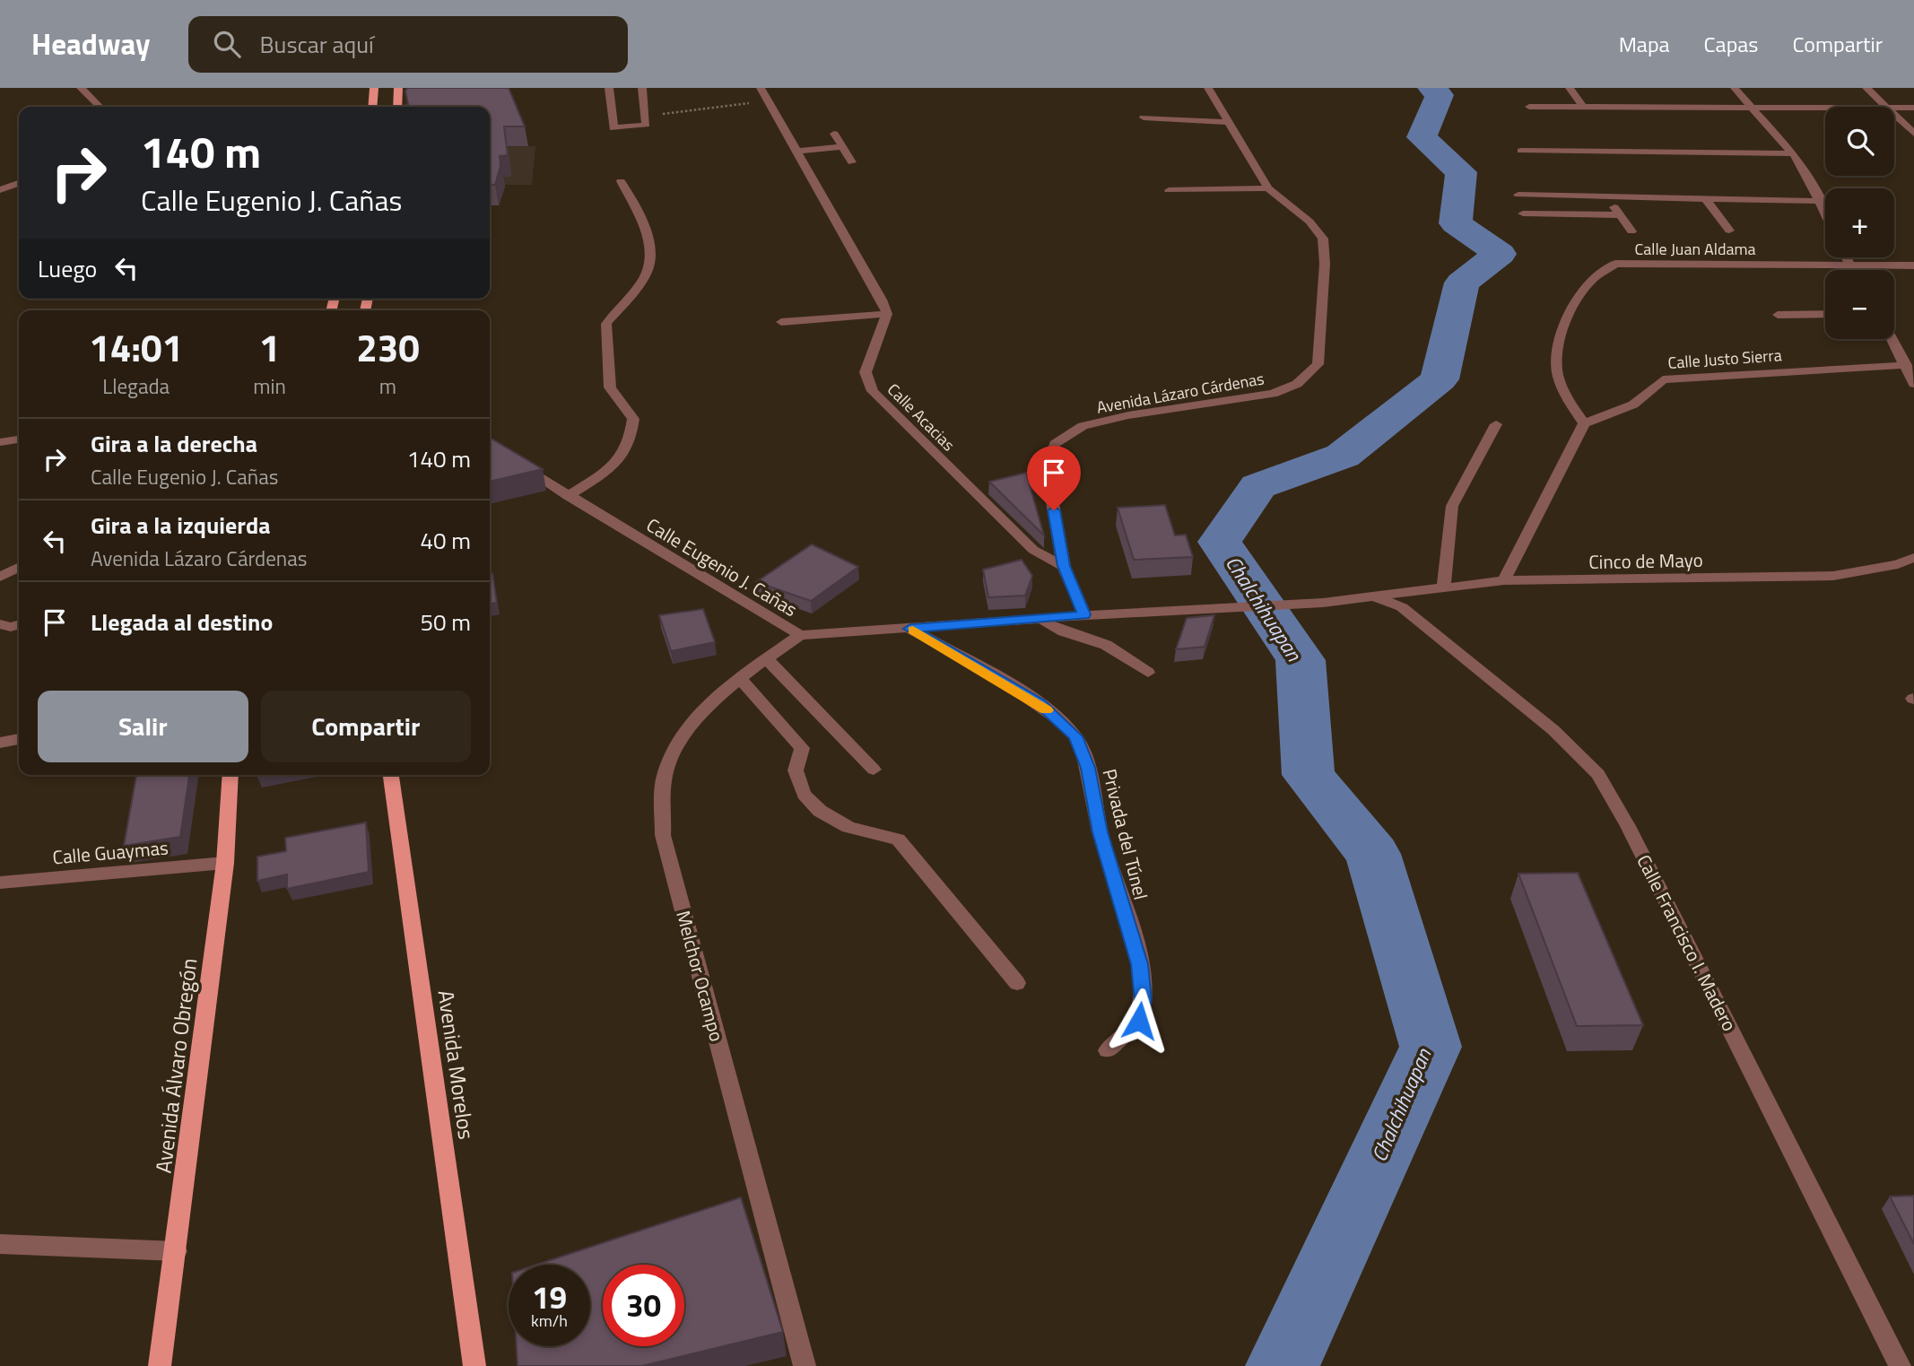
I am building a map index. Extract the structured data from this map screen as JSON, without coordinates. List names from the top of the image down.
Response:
{
  "streets": {
    "main road": ["Avenida Morelos", "Avenida Álvaro Obregón"],
    "street": [
      "Calle Juan Aldama",
      "Calle Justo Sierra",
      "Avenida Lázaro Cárdenas",
      "Calle Acacias",
      "Cinco de Mayo",
      "Calle Eugenio J. Cañas",
      "Privada del Túnel",
      "Calle Guaymas",
      "Calle Francisco I. Madero",
      "Melchor Ocampo"
    ]
  },
  "crossings": [
    ["Calle Juan Aldama", "Calle Justo Sierra"],
    ["Avenida Lázaro Cárdenas", "Calle Acacias"],
    ["Avenida Lázaro Cárdenas", "Calle Eugenio J. Cañas"],
    ["Cinco de Mayo", "Calle Eugenio J. Cañas"],
    ["Cinco de Mayo", "Calle Francisco I. Madero"],
    ["Calle Eugenio J. Cañas", "Privada del Túnel"],
    ["Calle Eugenio J. Cañas", "Calle Francisco I. Madero"],
    ["Calle Eugenio J. Cañas", "Melchor Ocampo"],
    ["Calle Guaymas", "Avenida Álvaro Obregón"]
  ],
  "water": ["Chalchihuapan"],
  "page": {
    "header": "Headway",
    "search": "Buscar aquí",
    "nav": ["Mapa", "Capas", "Compartir"],
    "map_buttons": ["+", "−"],
    "turn": ["140 m", "Calle Eugenio J. Cañas"],
    "then": "Luego",
    "eta": [
      "14:01",
      "Llegada",
      "1",
      "min",
      "230",
      "m"
    ],
    "list": [
      {
        "name": "Gira a la derecha",
        "note": "Calle Eugenio J. Cañas",
        "value": "140 m"
      },
      {
        "name": "Gira a la izquierda",
        "note": "Avenida Lázaro Cárdenas",
        "value": "40 m"
      },
      {
        "name": "Llegada al destino",
        "value": "50 m"
      }
    ],
    "buttons": ["Salir", "Compartir"],
    "speed": "19 km/h",
    "limit": "30"
  }
}
